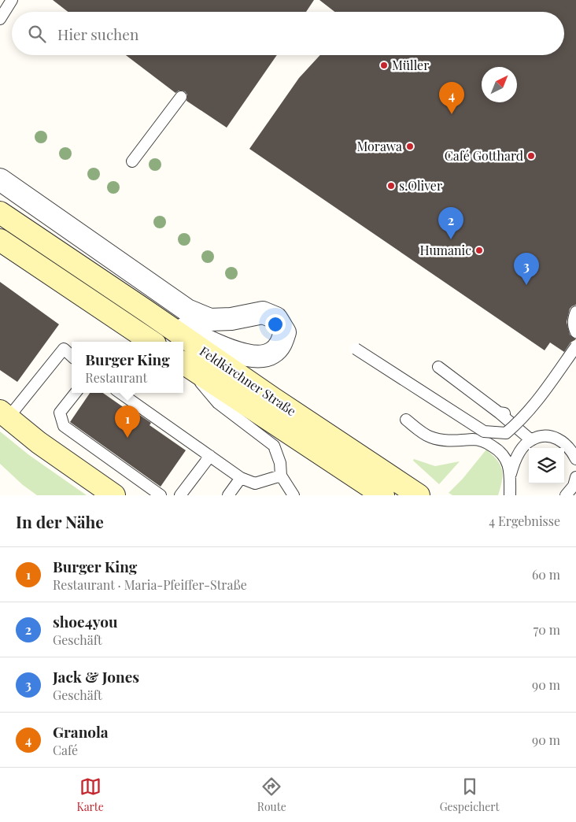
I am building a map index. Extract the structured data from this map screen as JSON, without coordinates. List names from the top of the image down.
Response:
{
  "streets": {
    "main road": ["Feldkirchner Straße"]
  },
  "places": [
    "Müller",
    "Morawa",
    "Café Gotthard",
    "s.Oliver",
    "Humanic"
  ],
  "north": "top right",
  "page": {
    "search": "Hier suchen",
    "pins": [
      "4",
      "2",
      "3",
      "1"
    ],
    "popup": ["Burger King", "Restaurant"],
    "heading": ["In der Nähe", "4 Ergebnisse"],
    "list": [
      {
        "mark": "1",
        "name": "Burger King",
        "note": "Restaurant · Maria-Pfeiffer-Straße",
        "value": "60 m"
      },
      {
        "mark": "2",
        "name": "shoe4you",
        "note": "Geschäft",
        "value": "70 m"
      },
      {
        "mark": "3",
        "name": "Jack & Jones",
        "note": "Geschäft",
        "value": "90 m"
      },
      {
        "mark": "4",
        "name": "Granola",
        "note": "Café",
        "value": "90 m"
      }
    ],
    "nav": ["Karte", "Route", "Gespeichert"]
  }
}
